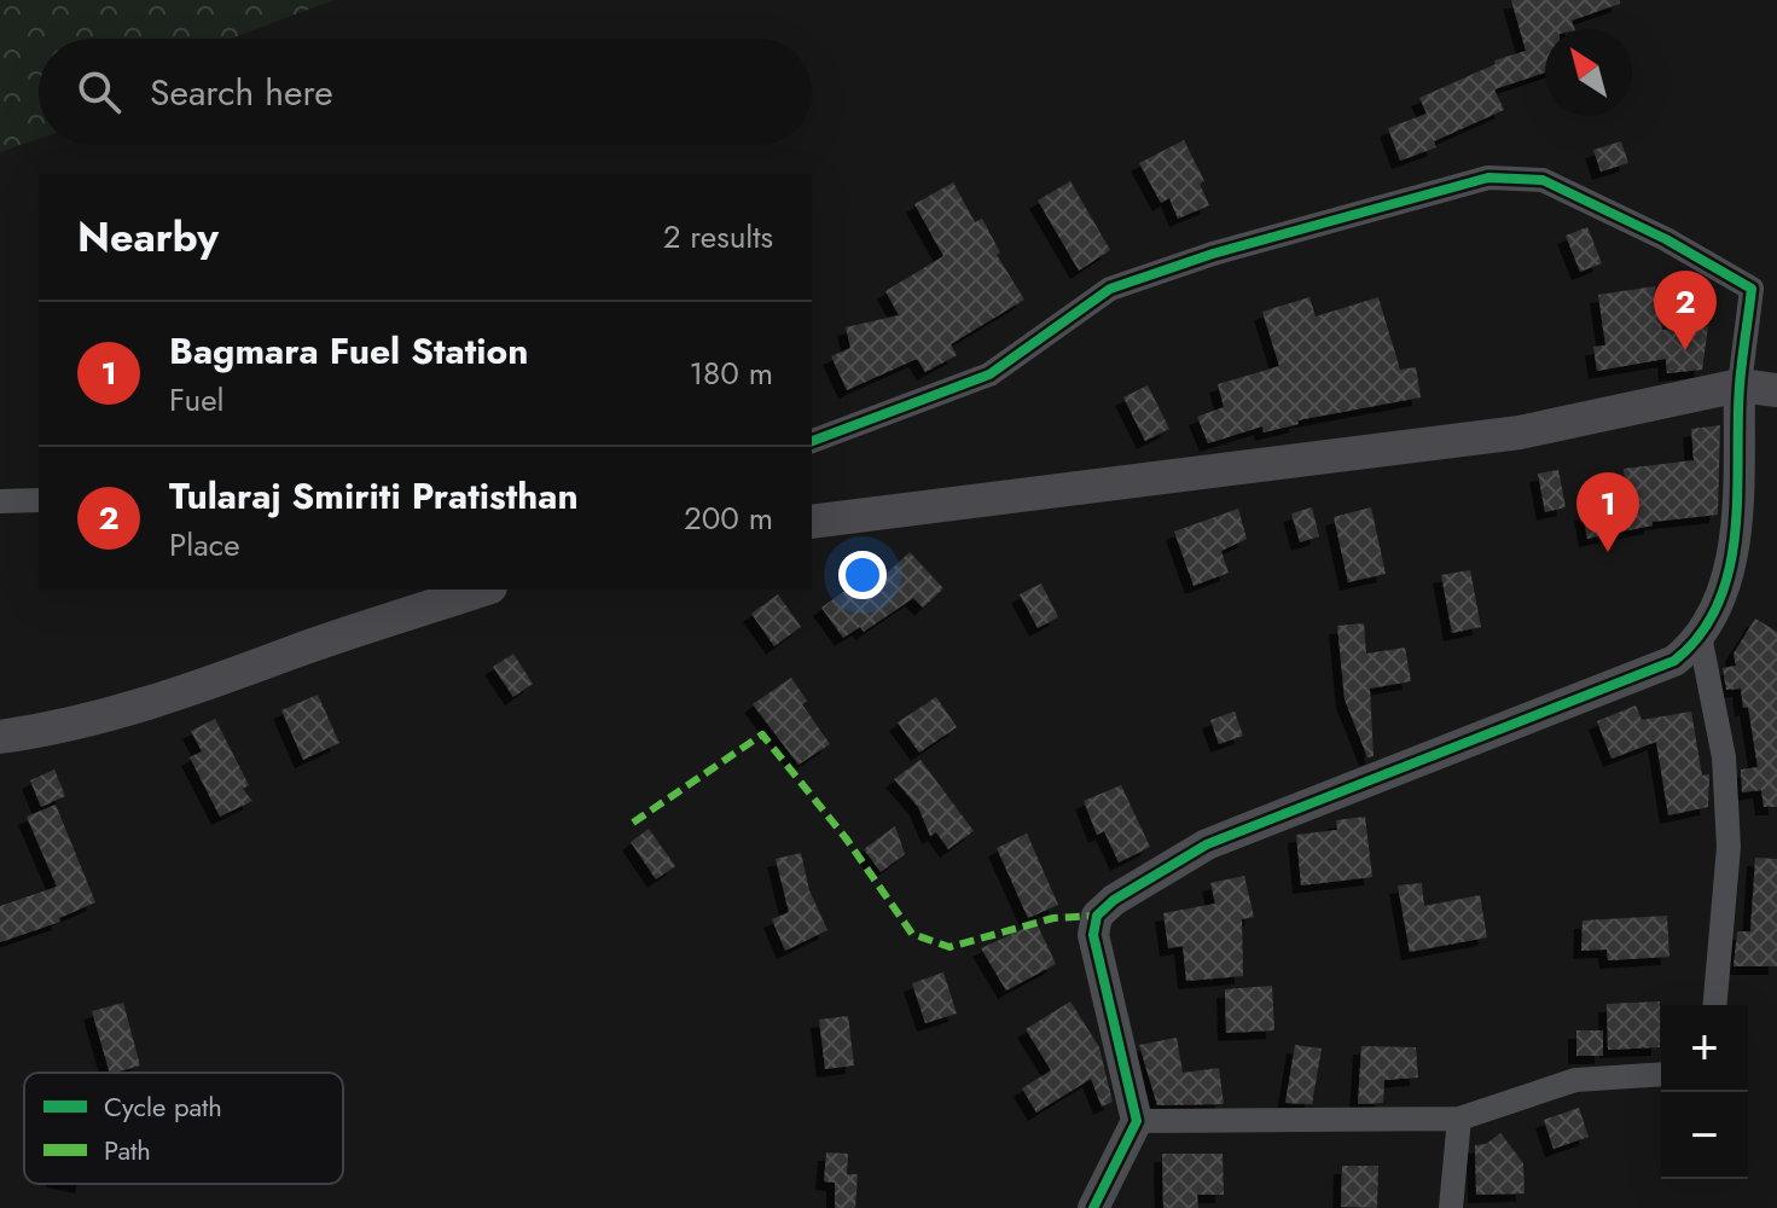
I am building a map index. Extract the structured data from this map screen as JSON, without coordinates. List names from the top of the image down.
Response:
{
  "legend": ["Cycle path", "Path"],
  "north": "top left",
  "page": {
    "search": "Search here",
    "heading": ["Nearby", "2 results"],
    "pins": ["2", "1"],
    "list": [
      {
        "mark": "1",
        "name": "Bagmara Fuel Station",
        "note": "Fuel",
        "value": "180 m"
      },
      {
        "mark": "2",
        "name": "Tularaj Smiriti Pratisthan",
        "note": "Place",
        "value": "200 m"
      }
    ],
    "map_buttons": ["+", "−"]
  }
}
